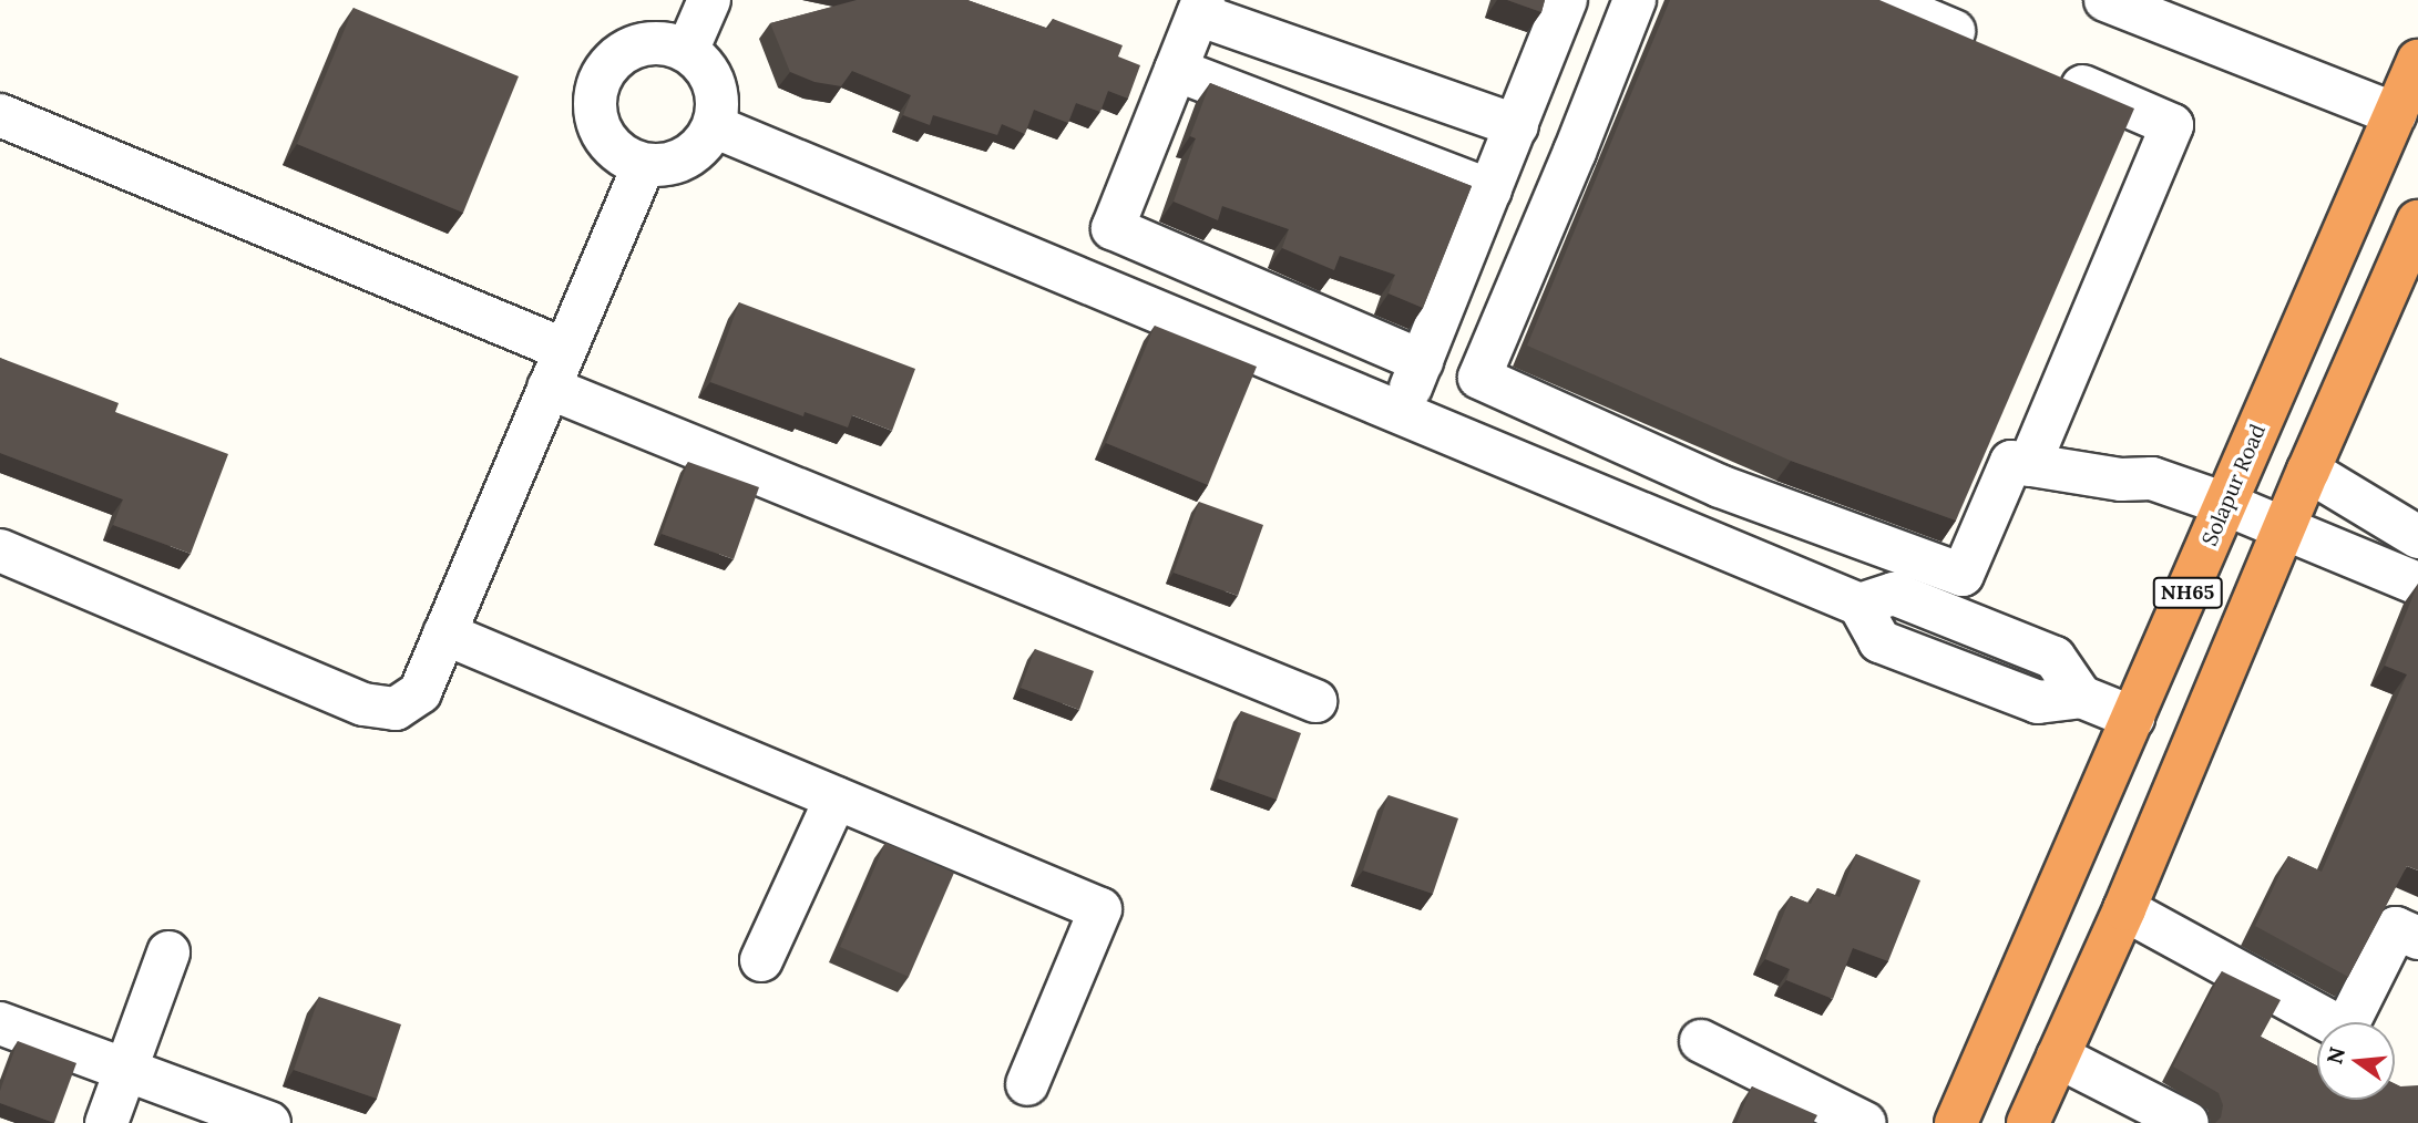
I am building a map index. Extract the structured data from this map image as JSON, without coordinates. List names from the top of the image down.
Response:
{
  "streets": {
    "highway": ["Solapur Road", "NH65"]
  },
  "north": "left"
}
